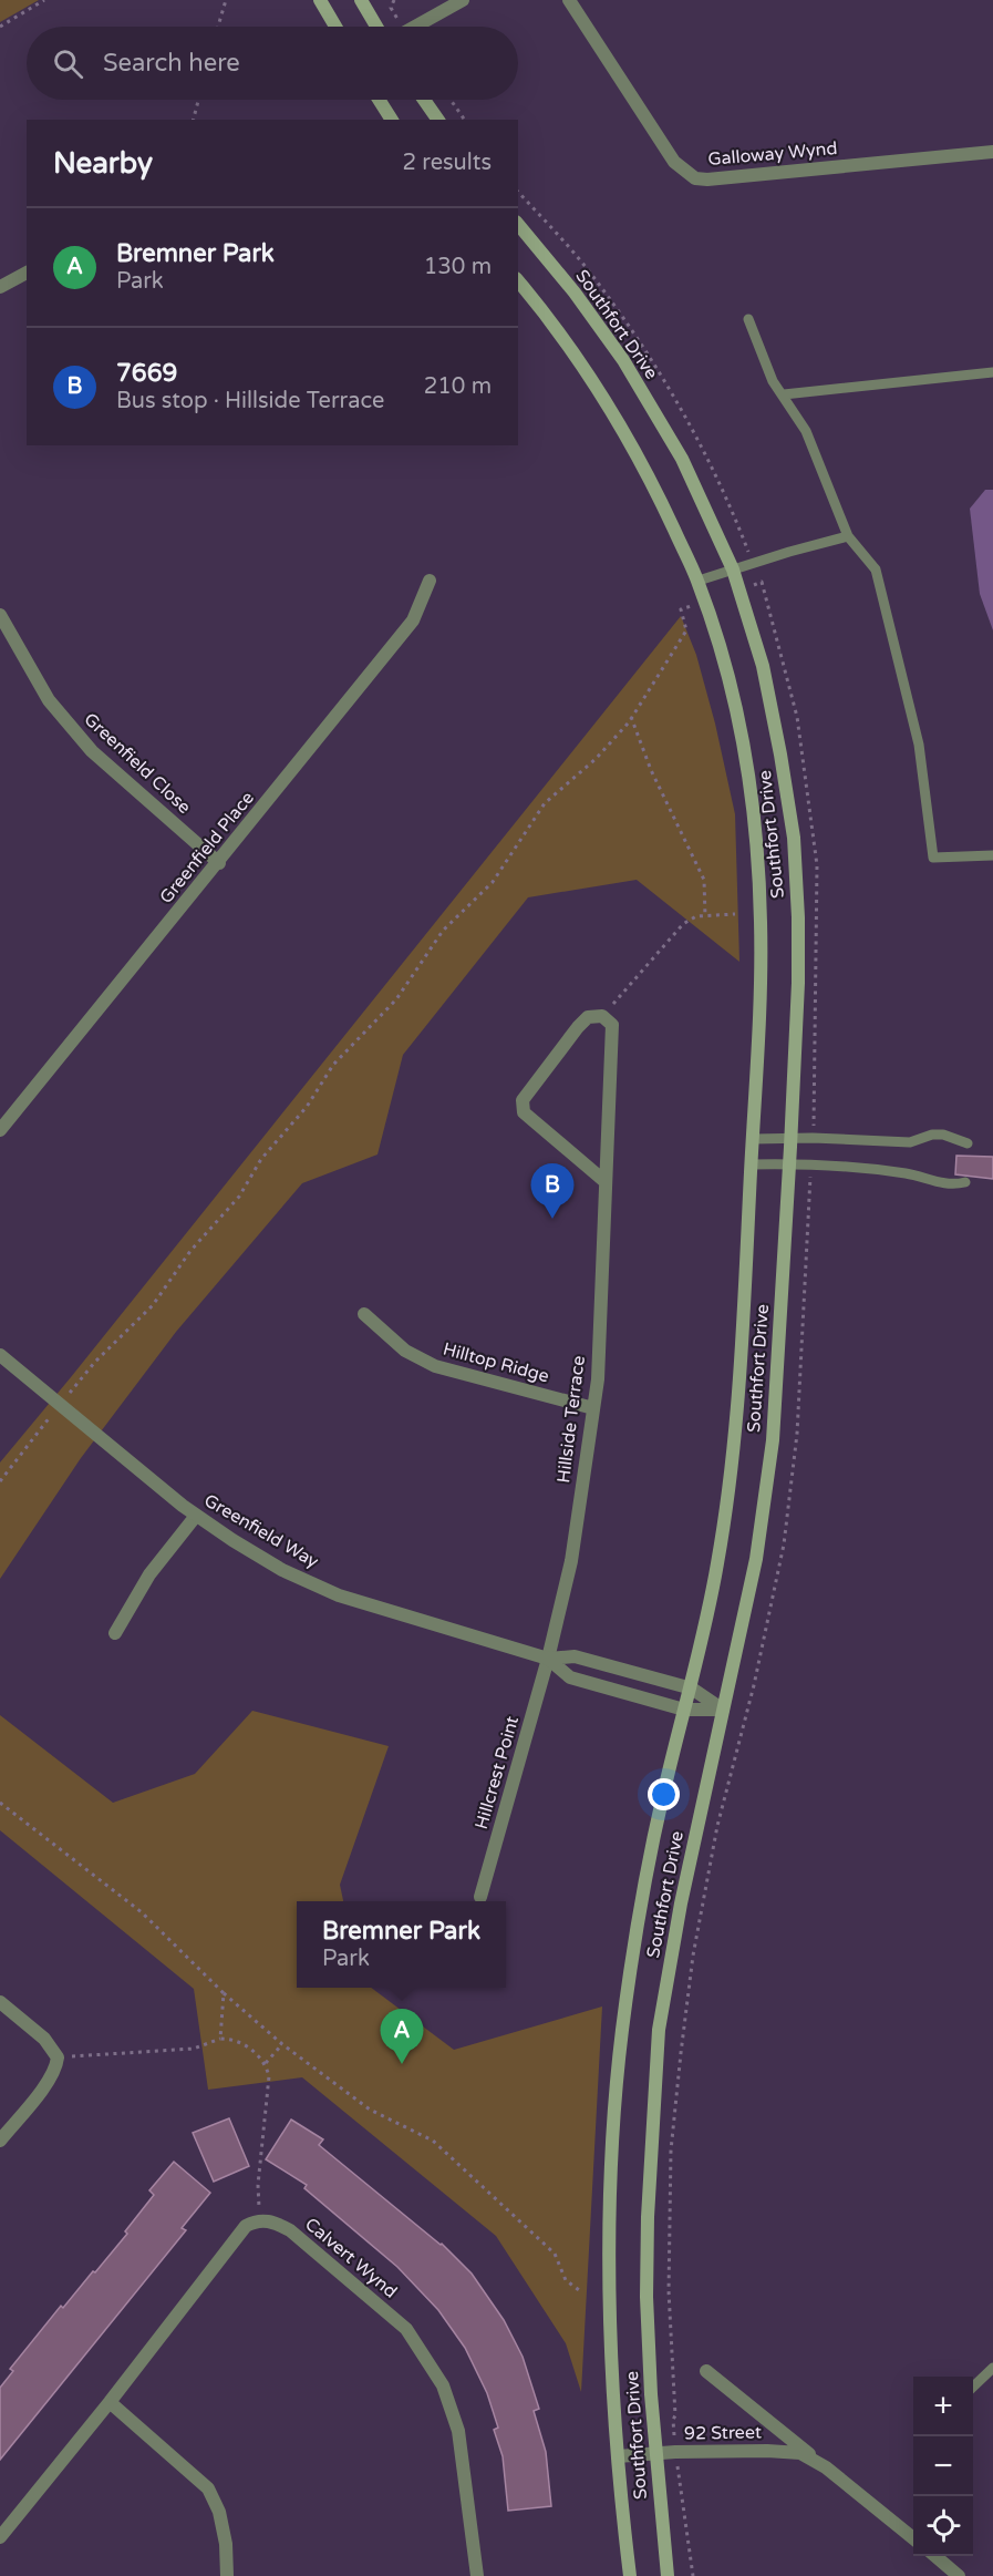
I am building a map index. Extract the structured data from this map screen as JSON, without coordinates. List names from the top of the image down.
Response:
{
  "streets": {
    "main road": ["Southfort Drive"],
    "street": [
      "Galloway Wynd",
      "Greenfield Close",
      "Greenfield Place",
      "Hilltop Ridge",
      "Hillside Terrace",
      "Greenfield Way",
      "Hillcrest Point",
      "Calvert Wynd",
      "92 Street"
    ]
  },
  "crossings": [
    ["Southfort Drive", "Greenfield Way"],
    ["Southfort Drive", "92 Street"],
    ["Greenfield Close", "Greenfield Place"],
    ["Hilltop Ridge", "Hillside Terrace"],
    ["Hillside Terrace", "Greenfield Way"],
    ["Hillside Terrace", "Hillcrest Point"],
    ["Greenfield Way", "Hillcrest Point"]
  ],
  "page": {
    "search": "Search here",
    "heading": ["Nearby", "2 results"],
    "list": [
      {
        "mark": "A",
        "name": "Bremner Park",
        "note": "Park",
        "value": "130 m"
      },
      {
        "mark": "B",
        "name": "7669",
        "note": "Bus stop · Hillside Terrace",
        "value": "210 m"
      }
    ],
    "pins": ["B", "A"],
    "popup": ["Bremner Park", "Park"],
    "map_buttons": ["+", "−"]
  }
}
